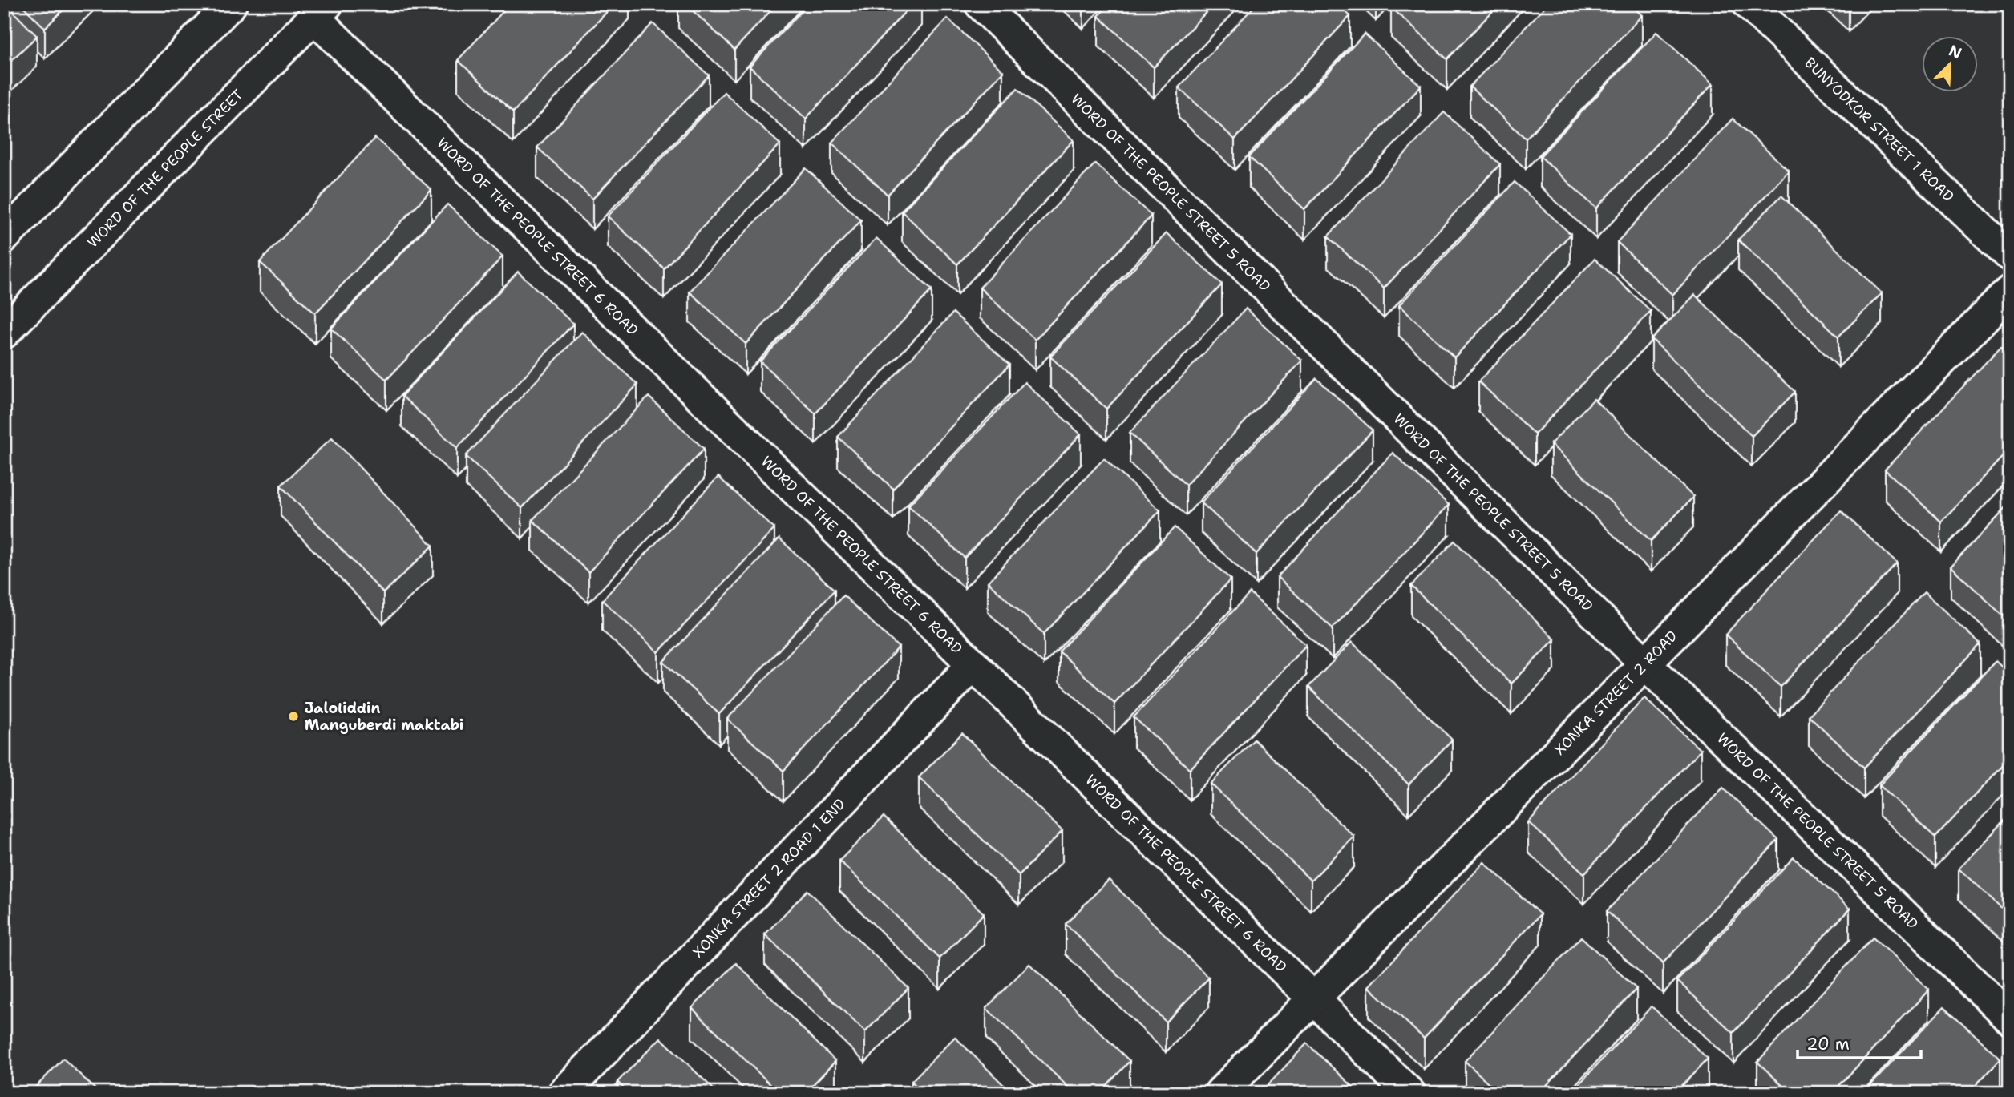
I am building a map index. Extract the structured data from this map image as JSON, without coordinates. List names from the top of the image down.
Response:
{
  "streets": {
    "street": [
      "BUNYODKOR STREET 1 ROAD",
      "WORD OF THE PEOPLE STREET",
      "WORD OF THE PEOPLE STREET 5 ROAD",
      "WORD OF THE PEOPLE STREET 6 ROAD",
      "XONKA STREET 2 ROAD",
      "XONKA STREET 2 ROAD 1 END"
    ]
  },
  "crossings": [
    ["WORD OF THE PEOPLE STREET", "WORD OF THE PEOPLE STREET 6 ROAD"],
    ["WORD OF THE PEOPLE STREET 5 ROAD", "XONKA STREET 2 ROAD"],
    ["WORD OF THE PEOPLE STREET 6 ROAD", "XONKA STREET 2 ROAD"],
    ["WORD OF THE PEOPLE STREET 6 ROAD", "XONKA STREET 2 ROAD 1 END"]
  ],
  "places": ["Jaloliddin Manguberdi maktabi"],
  "scale_bar": "20 m",
  "north": "top right"
}
